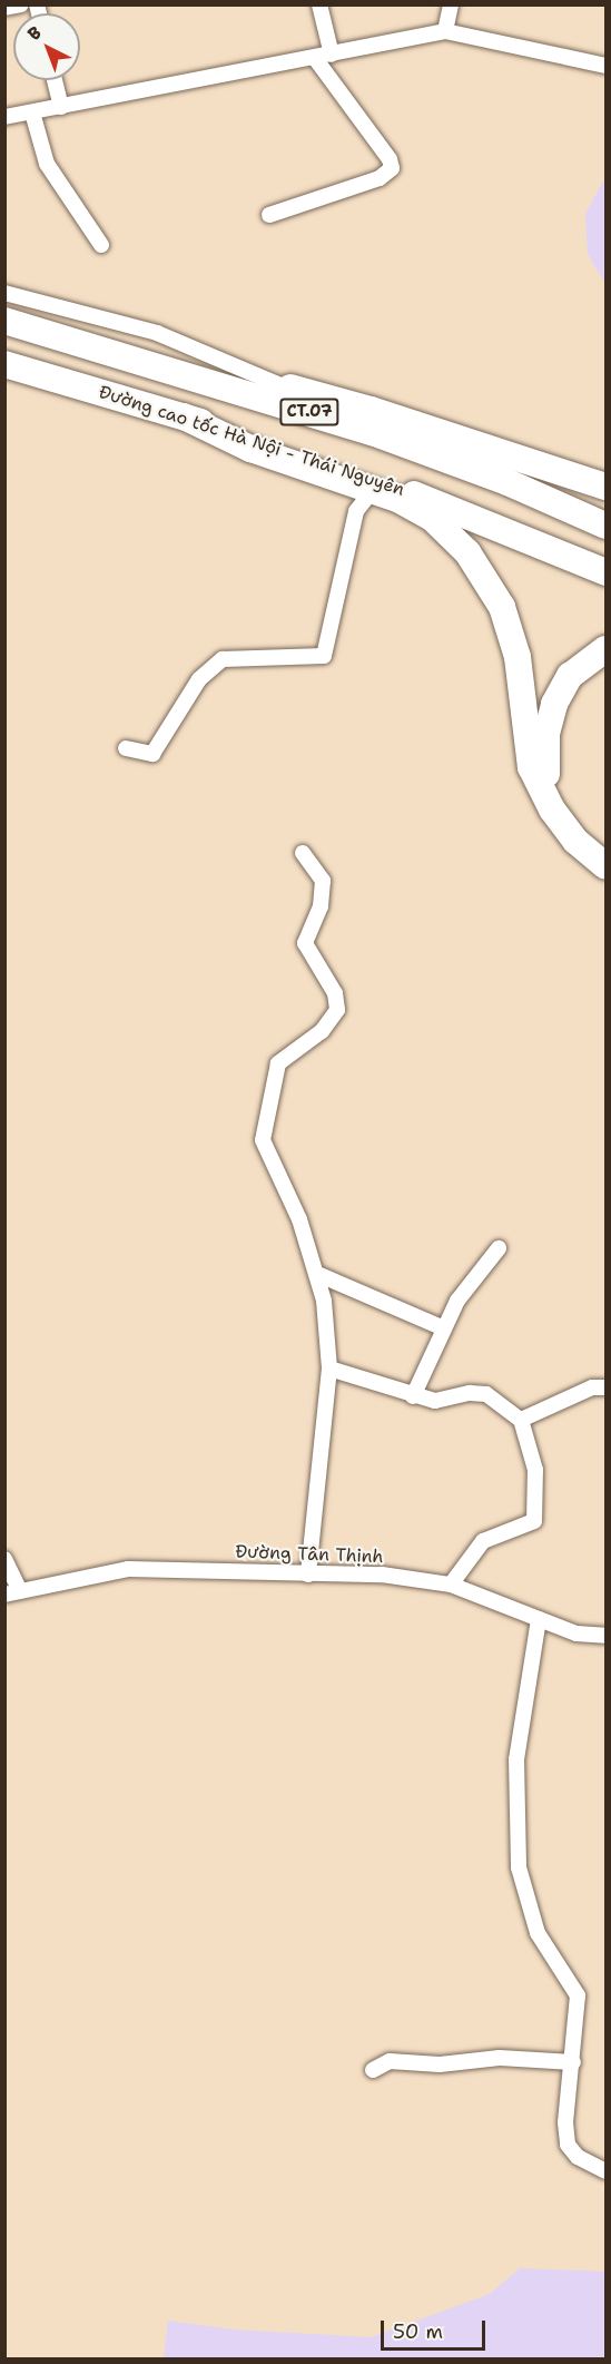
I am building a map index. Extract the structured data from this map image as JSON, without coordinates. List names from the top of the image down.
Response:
{
  "streets": {
    "highway": ["CT.07", "Đường cao tốc Hà Nội - Thái Nguyên"],
    "street": ["Đường Tân Thịnh"]
  },
  "scale_bar": "50 m",
  "north": "top left"
}
